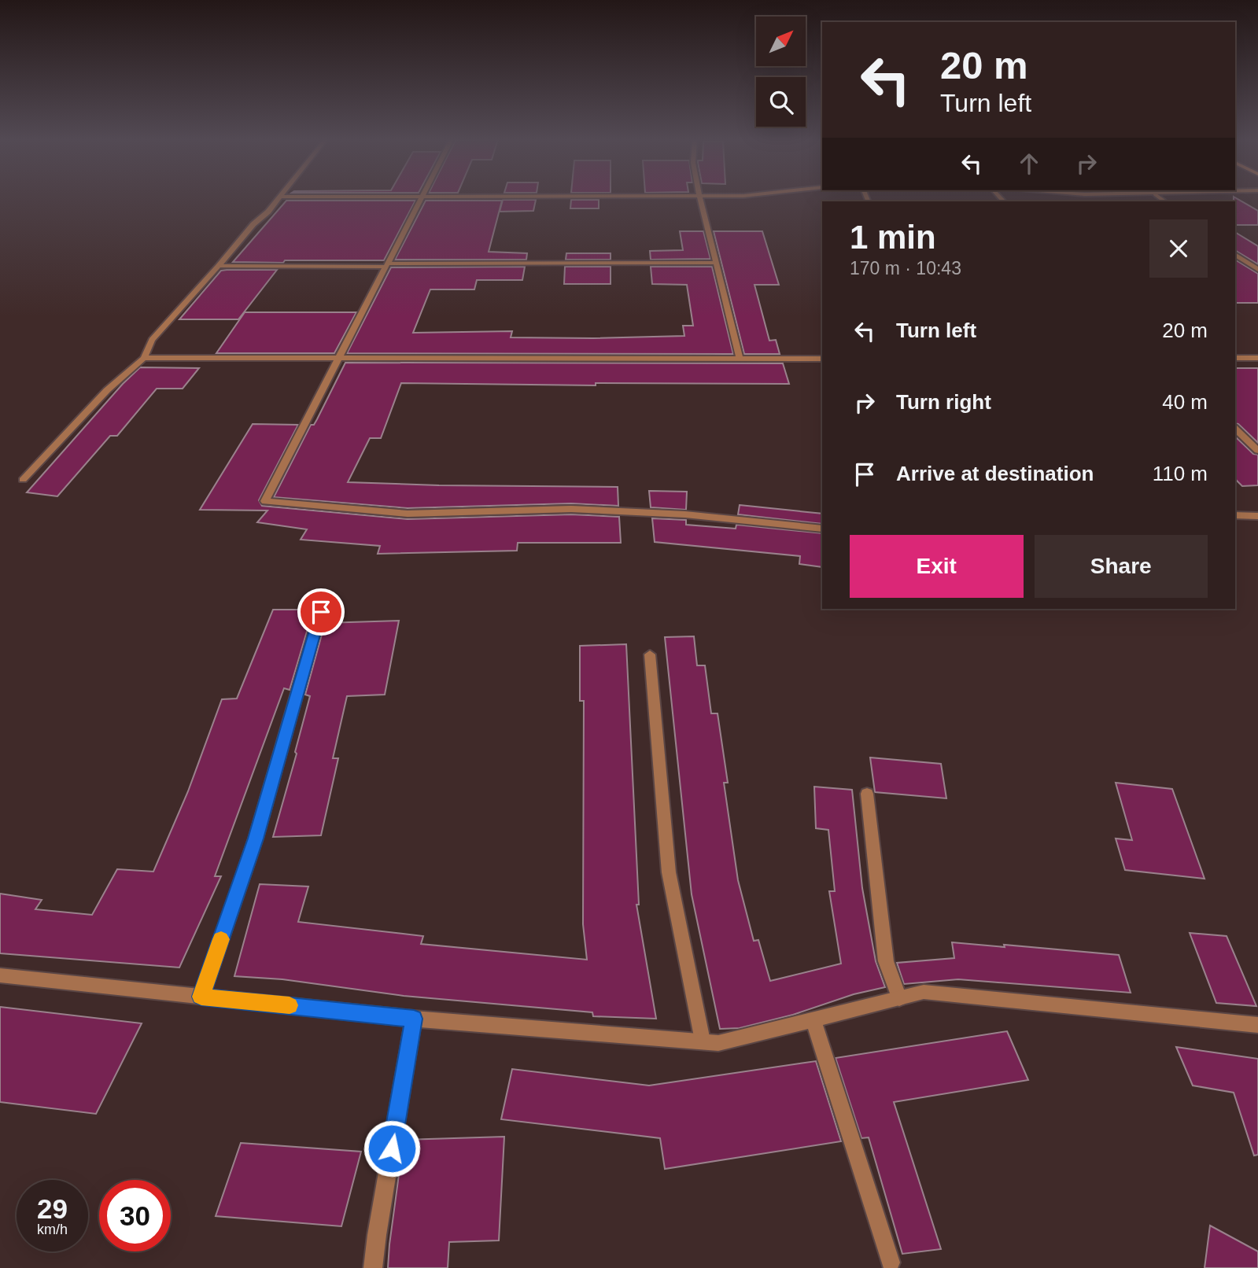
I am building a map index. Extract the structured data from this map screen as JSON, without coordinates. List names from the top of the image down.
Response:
{
  "north": "top right",
  "page": {
    "turn": ["20 m", "Turn left"],
    "heading": ["1 min", "170 m · 10:43"],
    "list": [
      {
        "name": "Turn left",
        "value": "20 m"
      },
      {
        "name": "Turn right",
        "value": "40 m"
      },
      {
        "name": "Arrive at destination",
        "value": "110 m"
      }
    ],
    "buttons": ["Exit", "Share"],
    "speed": "29 km/h",
    "limit": "30"
  }
}
